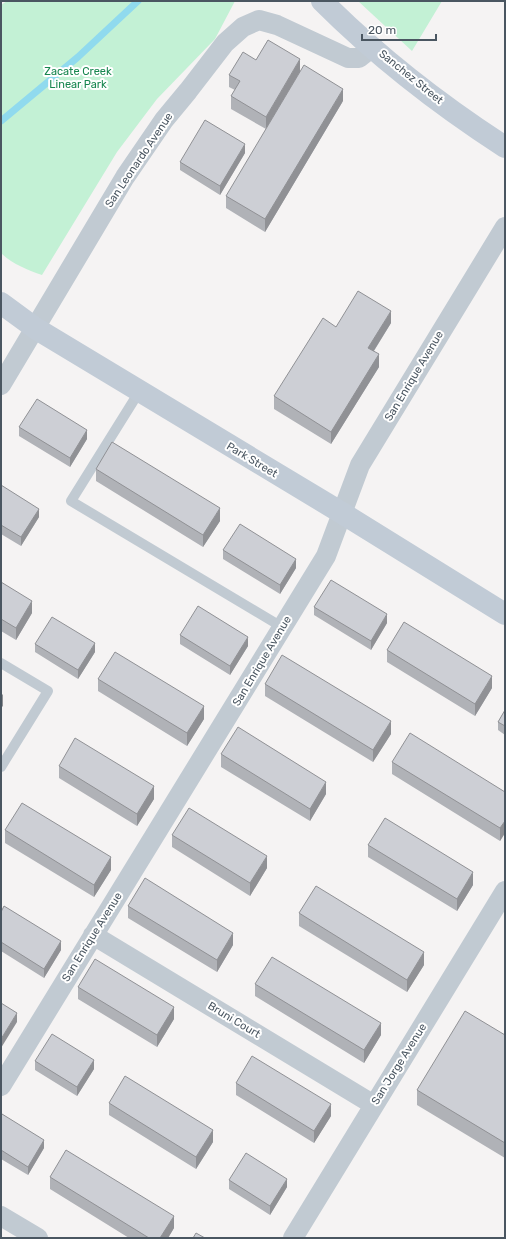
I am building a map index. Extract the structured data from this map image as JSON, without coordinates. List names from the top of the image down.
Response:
{
  "streets": {
    "main road": ["Sanchez Street", "Park Street"],
    "street": [
      "San Leonardo Avenue",
      "San Enrique Avenue",
      "Bruni Court",
      "San Jorge Avenue"
    ]
  },
  "crossings": [
    ["Sanchez Street", "San Leonardo Avenue"],
    ["San Leonardo Avenue", "Park Street"],
    ["San Enrique Avenue", "Park Street"],
    ["San Enrique Avenue", "Bruni Court"],
    ["Bruni Court", "San Jorge Avenue"]
  ],
  "parks": ["Zacate Creek Linear Park"],
  "scale_bar": "20 m"
}
